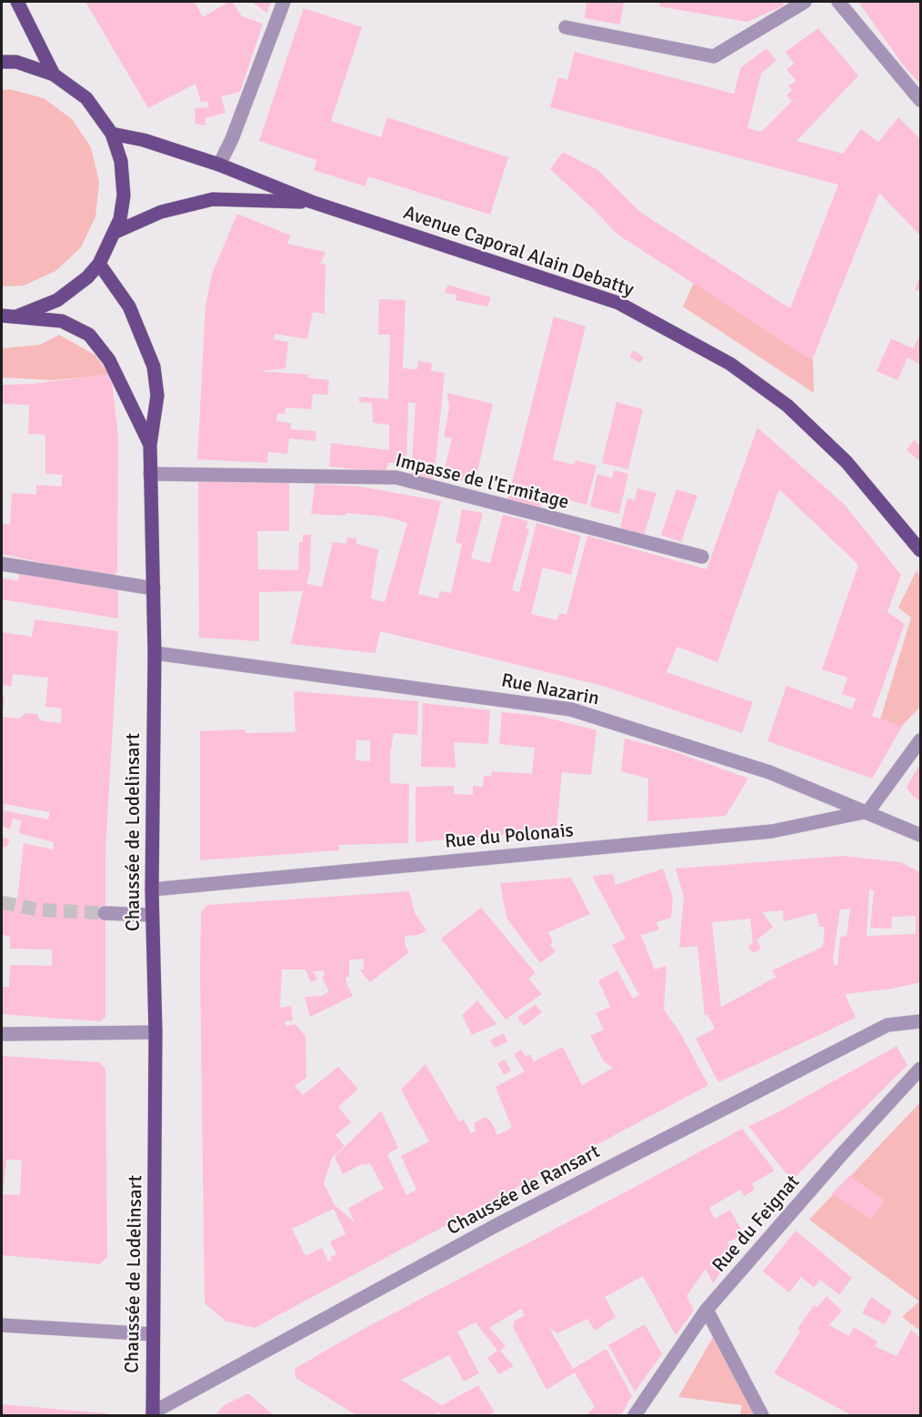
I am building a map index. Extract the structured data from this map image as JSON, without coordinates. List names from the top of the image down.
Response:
{
  "streets": {
    "main road": ["Avenue Caporal Alain Debatty", "Chaussée de Lodelinsart"],
    "street": [
      "Impasse de l'Ermitage",
      "Rue Nazarin",
      "Rue du Polonais",
      "Chaussée de Ransart",
      "Rue du Feignat"
    ]
  },
  "crossings": [
    ["Impasse de l'Ermitage", "Chaussée de Lodelinsart"],
    ["Rue Nazarin", "Chaussée de Lodelinsart"],
    ["Rue Nazarin", "Rue du Polonais"],
    ["Chaussée de Lodelinsart", "Rue du Polonais"],
    ["Chaussée de Lodelinsart", "Chaussée de Ransart"]
  ]
}
